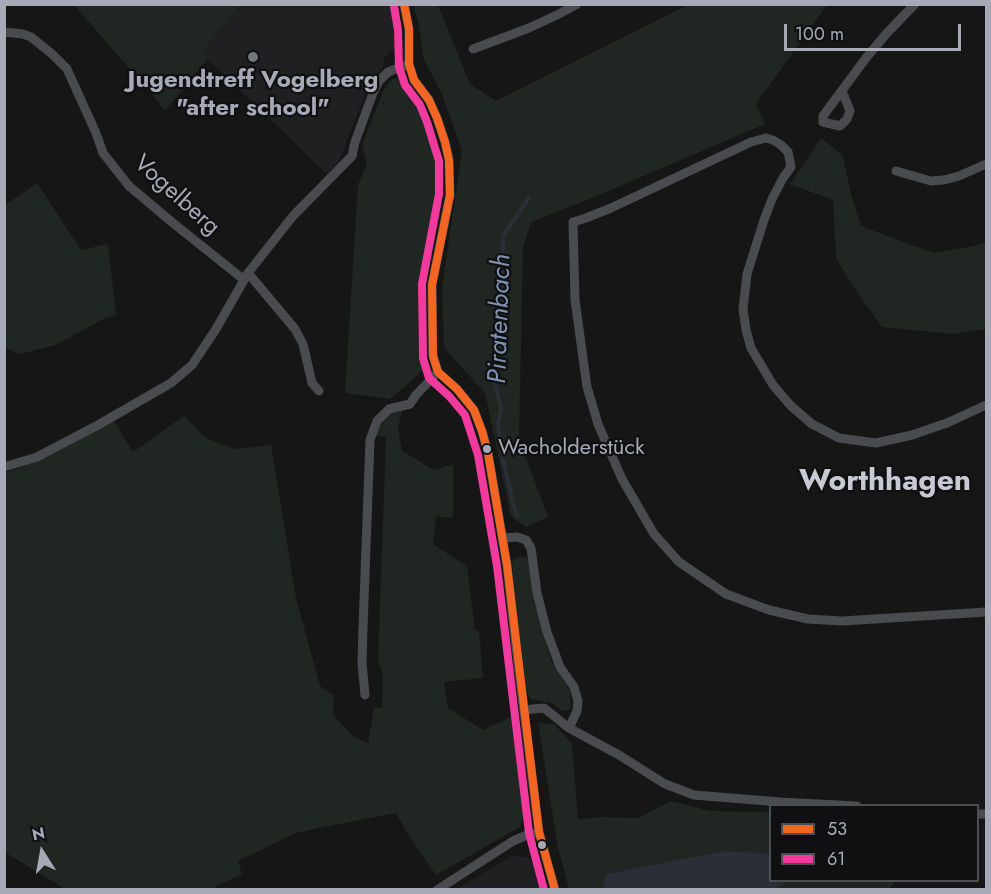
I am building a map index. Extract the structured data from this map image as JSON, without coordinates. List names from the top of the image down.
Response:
{
  "streets": {
    "street": ["Vogelberg"]
  },
  "districts": ["Worthhagen"],
  "water": ["Piratenbach"],
  "places": ["Jugendtreff Vogelberg \"after school\"", "Wacholderstück"],
  "lines": ["transit line 53", "transit line 61"],
  "legend": ["53", "61"],
  "scale_bar": "100 m",
  "north": "top"
}
